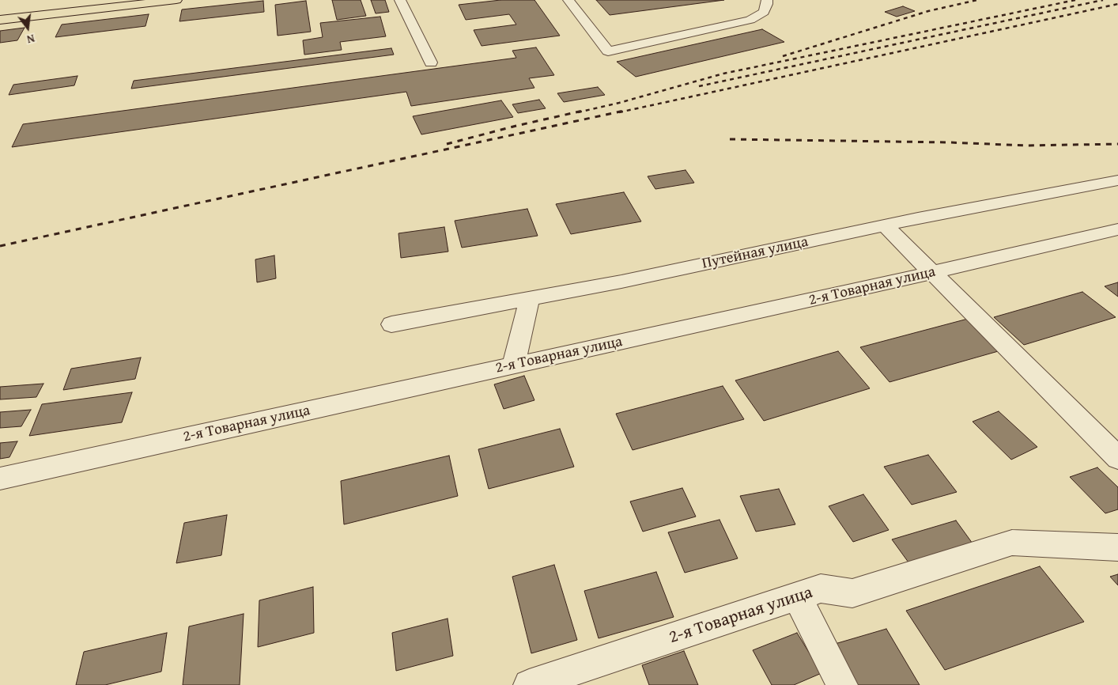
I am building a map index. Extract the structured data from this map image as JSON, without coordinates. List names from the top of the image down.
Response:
{
  "streets": {
    "street": ["Путейная улица", "2-я Товарная улица"]
  },
  "north": "bottom"
}
